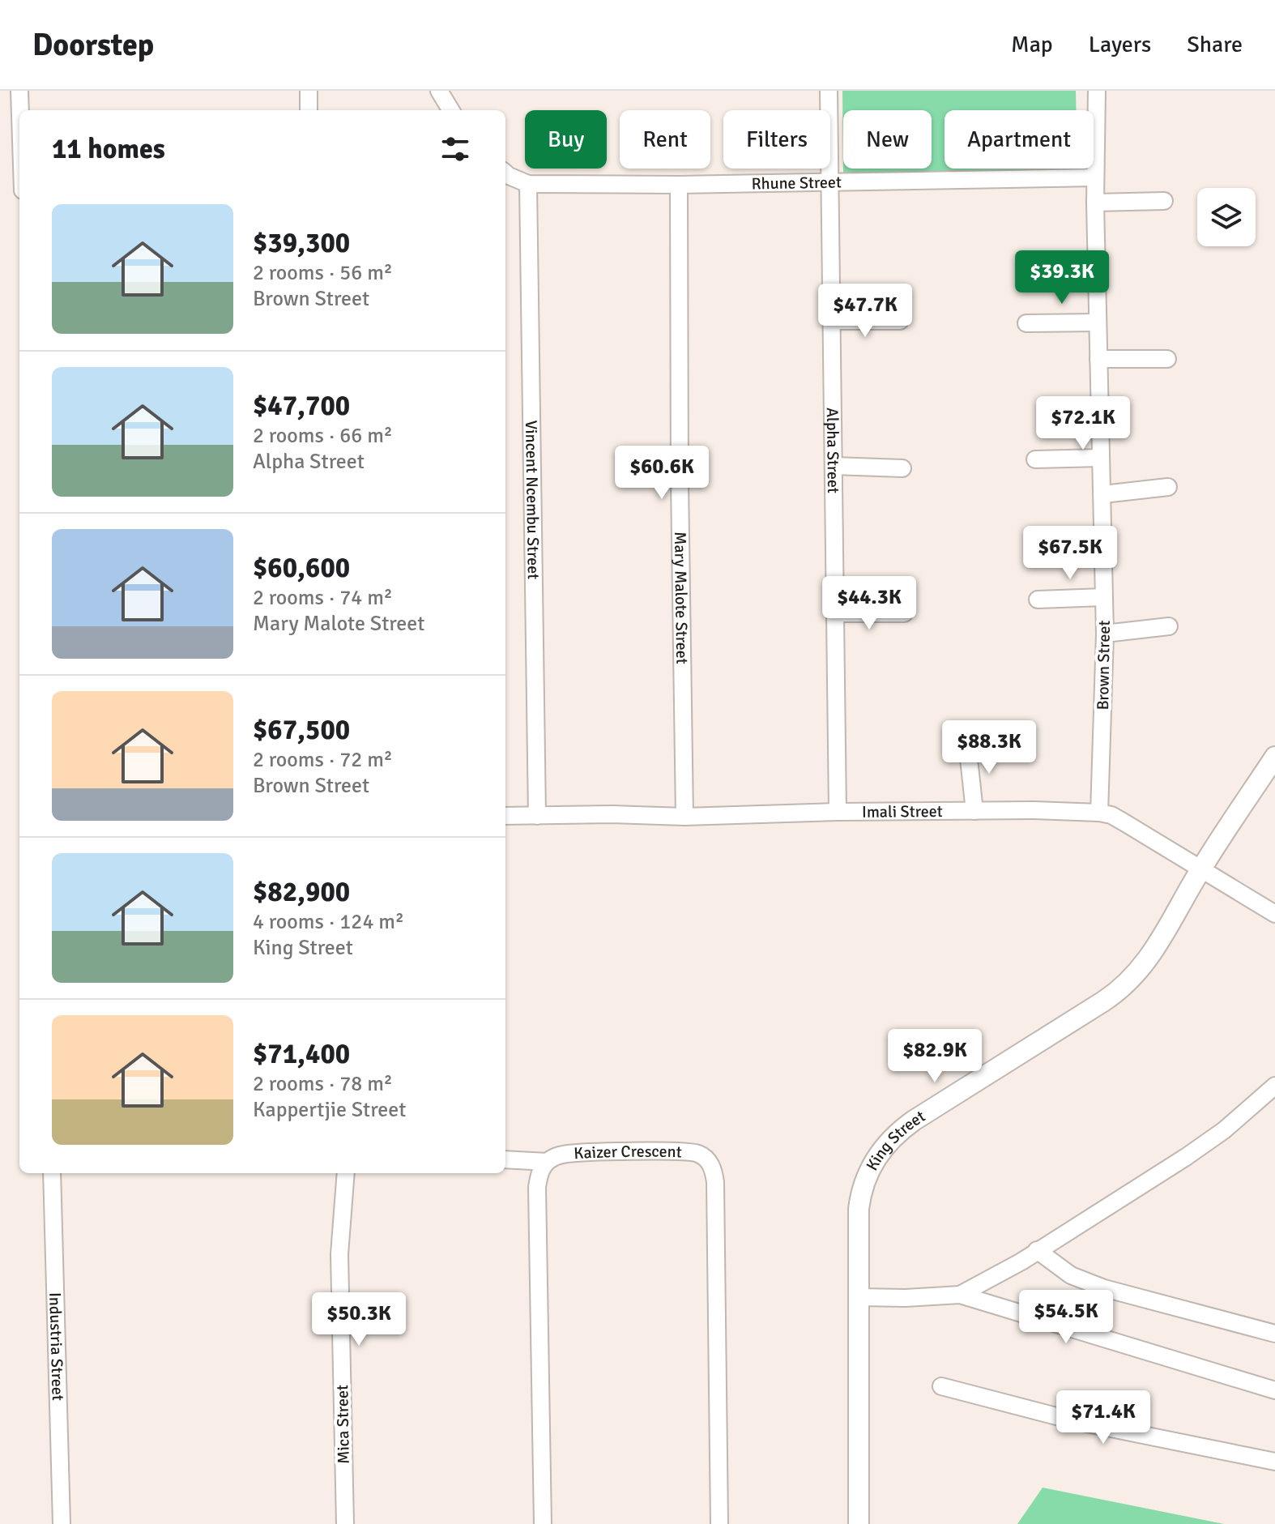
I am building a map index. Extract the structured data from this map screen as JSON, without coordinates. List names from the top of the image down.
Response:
{
  "streets": {
    "street": [
      "Rhune Street",
      "Alpha Street",
      "Vincent Ncembu Street",
      "Mary Malote Street",
      "Brown Street",
      "Imali Street",
      "King Street",
      "Kaizer Crescent",
      "Industria Street",
      "Mica Street"
    ]
  },
  "crossings": [
    ["Rhune Street", "Alpha Street"],
    ["Rhune Street", "Vincent Ncembu Street"],
    ["Rhune Street", "Mary Malote Street"],
    ["Rhune Street", "Brown Street"],
    ["Alpha Street", "Imali Street"],
    ["Vincent Ncembu Street", "Imali Street"],
    ["Mary Malote Street", "Imali Street"],
    ["Brown Street", "Imali Street"],
    ["Imali Street", "King Street"]
  ],
  "page": {
    "header": "Doorstep",
    "nav": ["Map", "Layers", "Share"],
    "chip": [
      "Buy",
      "Rent",
      "Filters",
      "New",
      "Apartment"
    ],
    "heading": "11 homes",
    "list": [
      {
        "name": "$39,300",
        "note": "2 rooms · 56 m² · Brown Street"
      },
      {
        "name": "$47,700",
        "note": "2 rooms · 66 m² · Alpha Street"
      },
      {
        "name": "$60,600",
        "note": "2 rooms · 74 m² · Mary Malote Street"
      },
      {
        "name": "$67,500",
        "note": "2 rooms · 72 m² · Brown Street"
      },
      {
        "name": "$82,900",
        "note": "4 rooms · 124 m² · King Street"
      },
      {
        "name": "$71,400",
        "note": "2 rooms · 78 m² · Kappertjie Street"
      }
    ],
    "price": [
      "$39.3K",
      "$47.7K",
      "$72.1K",
      "$60.6K",
      "$67.5K",
      "$44.3K",
      "$88.3K",
      "$82.9K",
      "$54.5K",
      "$50.3K",
      "$71.4K"
    ]
  }
}
